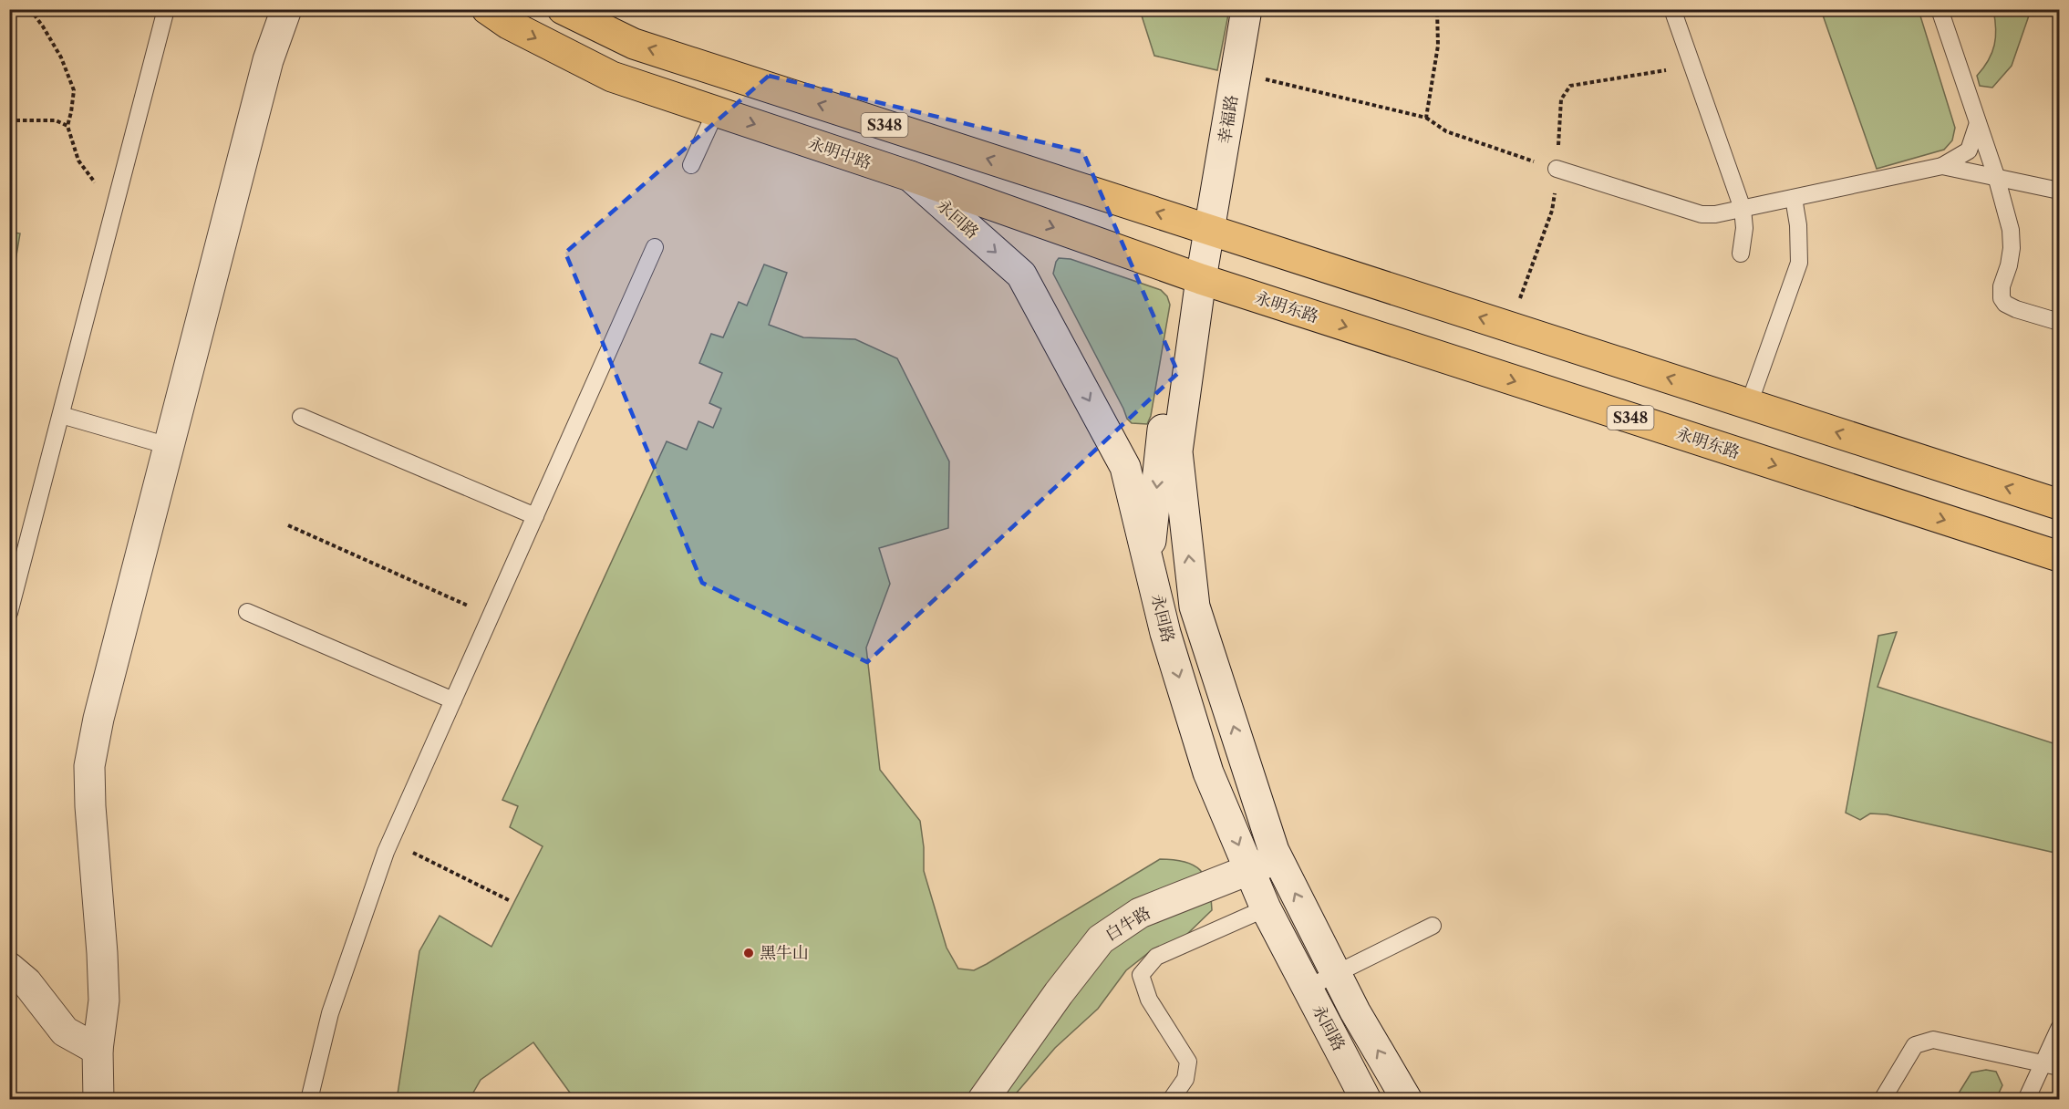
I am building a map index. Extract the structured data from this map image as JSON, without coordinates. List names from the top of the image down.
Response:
{
  "streets": {
    "main road": [
      "幸福路",
      "S348",
      "永明中路",
      "永回路",
      "永明东路",
      "白牛路"
    ]
  },
  "crossings": [
    ["幸福路", "S348"],
    ["幸福路", "永明中路"],
    ["幸福路", "永回路"],
    ["幸福路", "永明东路"],
    ["永明中路", "永回路"],
    ["永明中路", "永明东路"],
    ["永回路", "永明东路"],
    ["永回路", "白牛路"]
  ],
  "places": ["黑牛山"]
}
